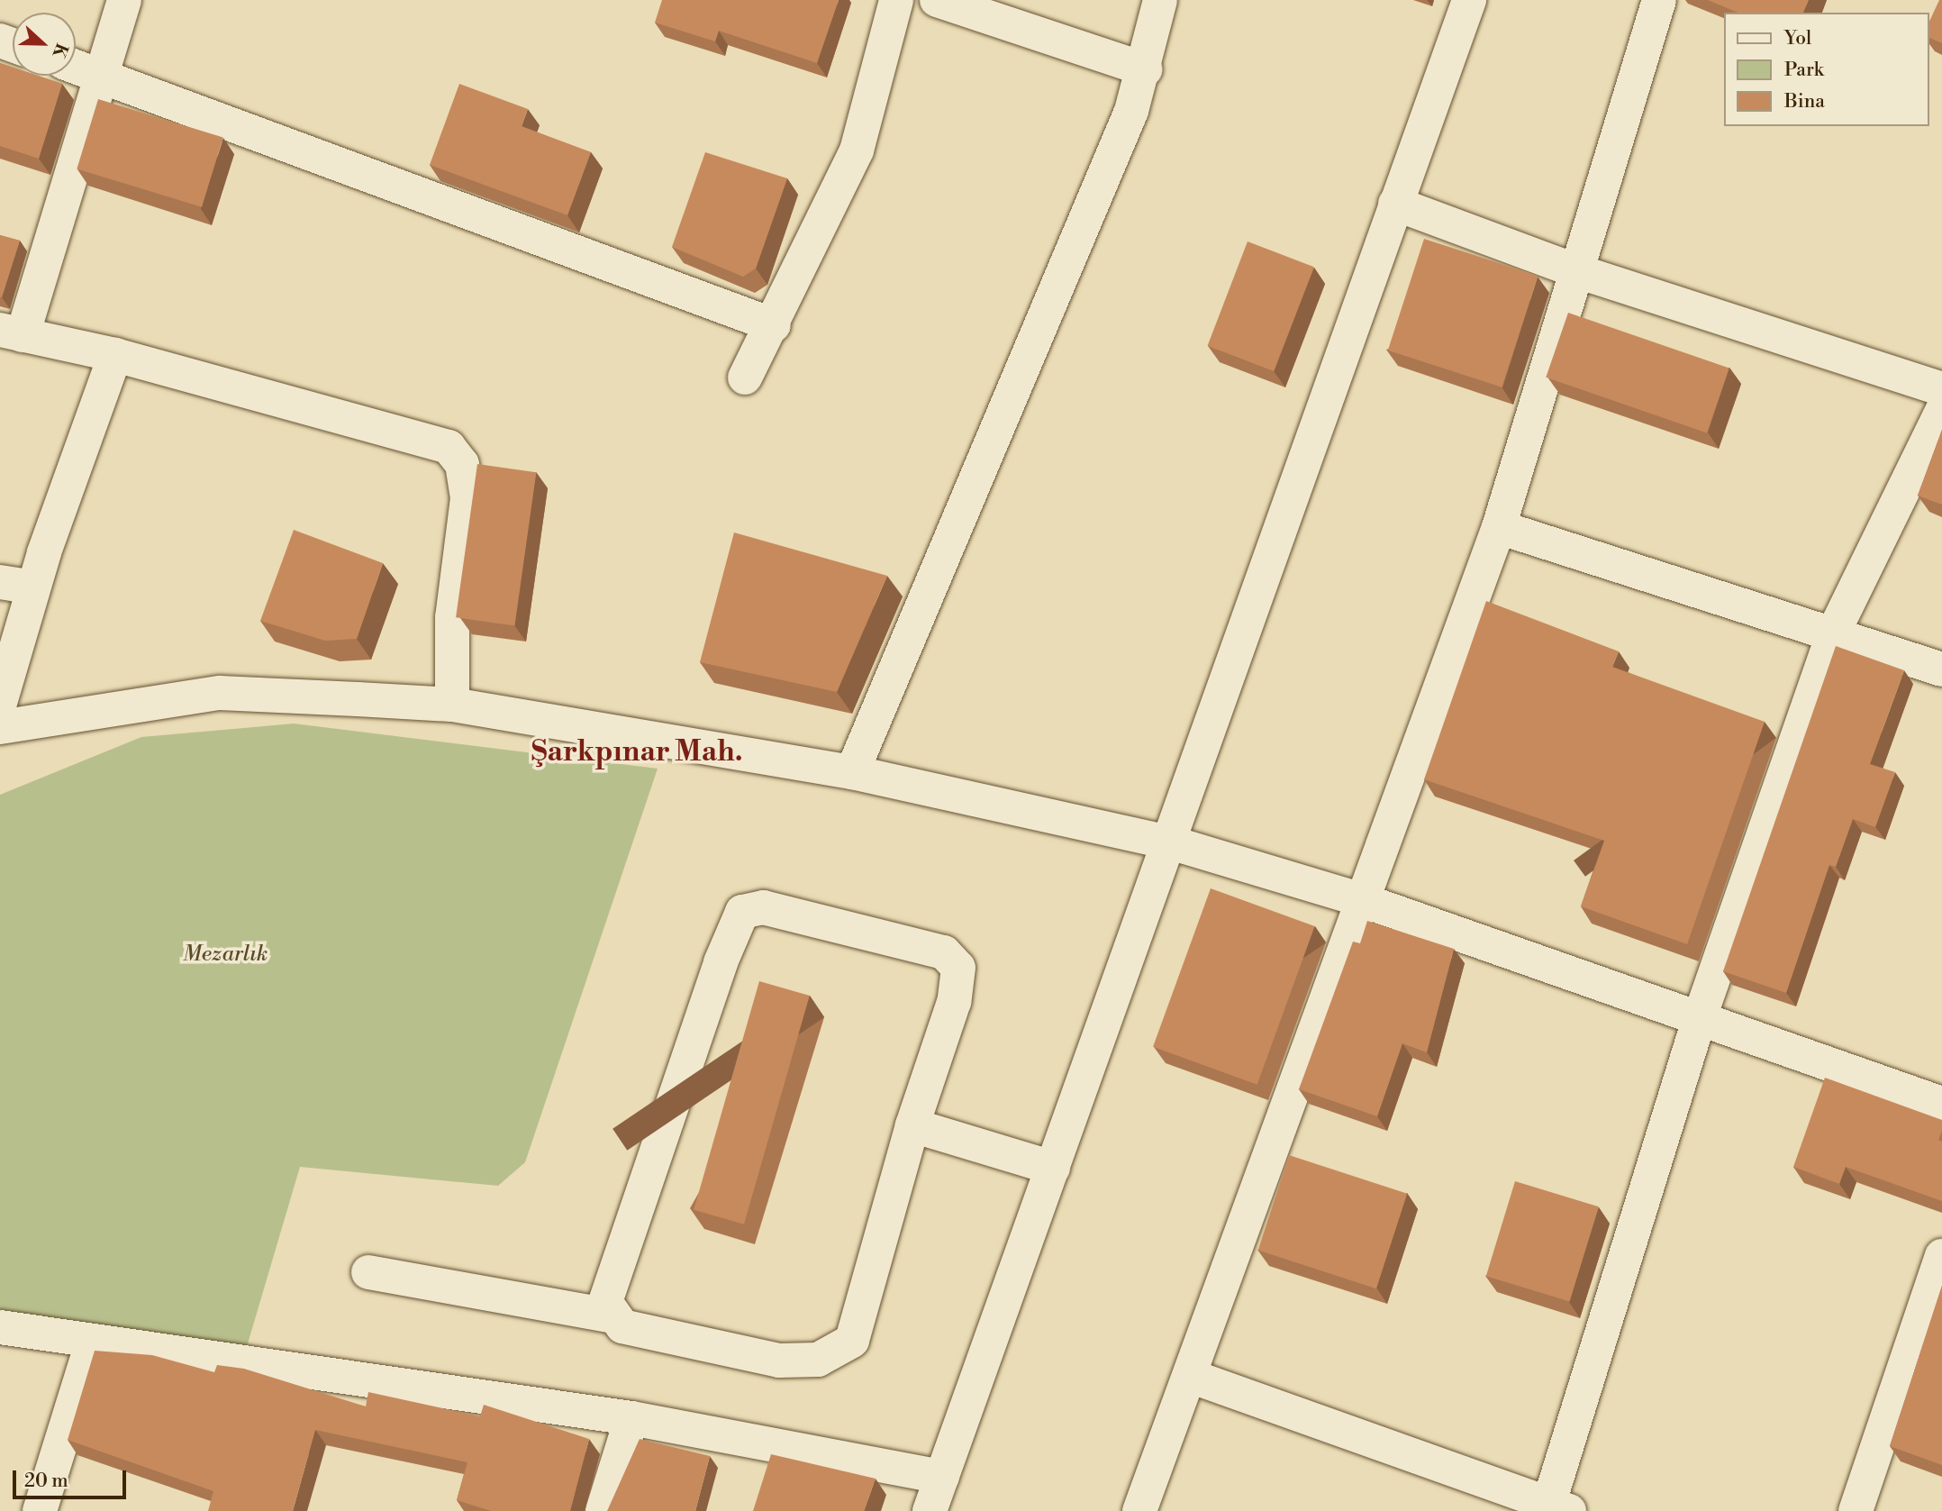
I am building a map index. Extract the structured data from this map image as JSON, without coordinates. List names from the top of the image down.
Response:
{
  "districts": ["Şarkpınar Mah."],
  "parks": ["Mezarlık"],
  "legend": ["Yol", "Park", "Bina"],
  "scale_bar": "20 m",
  "north": "right"
}
